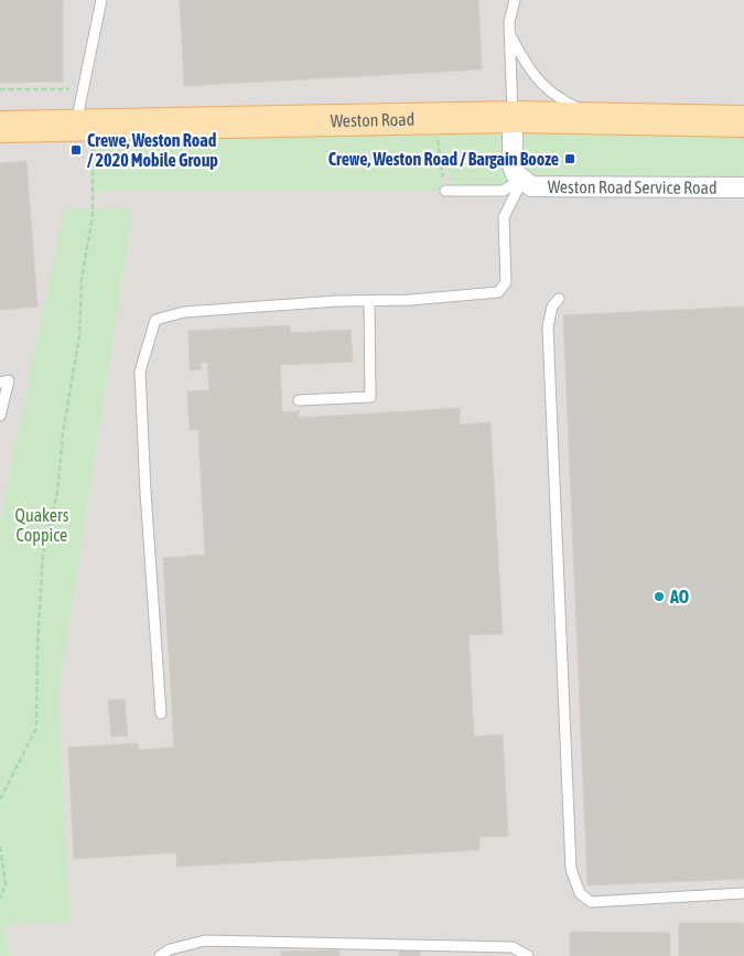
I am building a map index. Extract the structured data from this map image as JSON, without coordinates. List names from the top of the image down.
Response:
{
  "streets": {
    "main road": ["Weston Road"],
    "street": ["Weston Road Service Road"]
  },
  "crossings": [
    ["Weston Road", "Weston Road Service Road"]
  ],
  "parks": ["Quakers Coppice"],
  "places": {
    "transit": ["Crewe, Weston Road / 2020 Mobile Group", "Crewe, Weston Road / Bargain Booze"],
    "other": ["AO"]
  }
}
